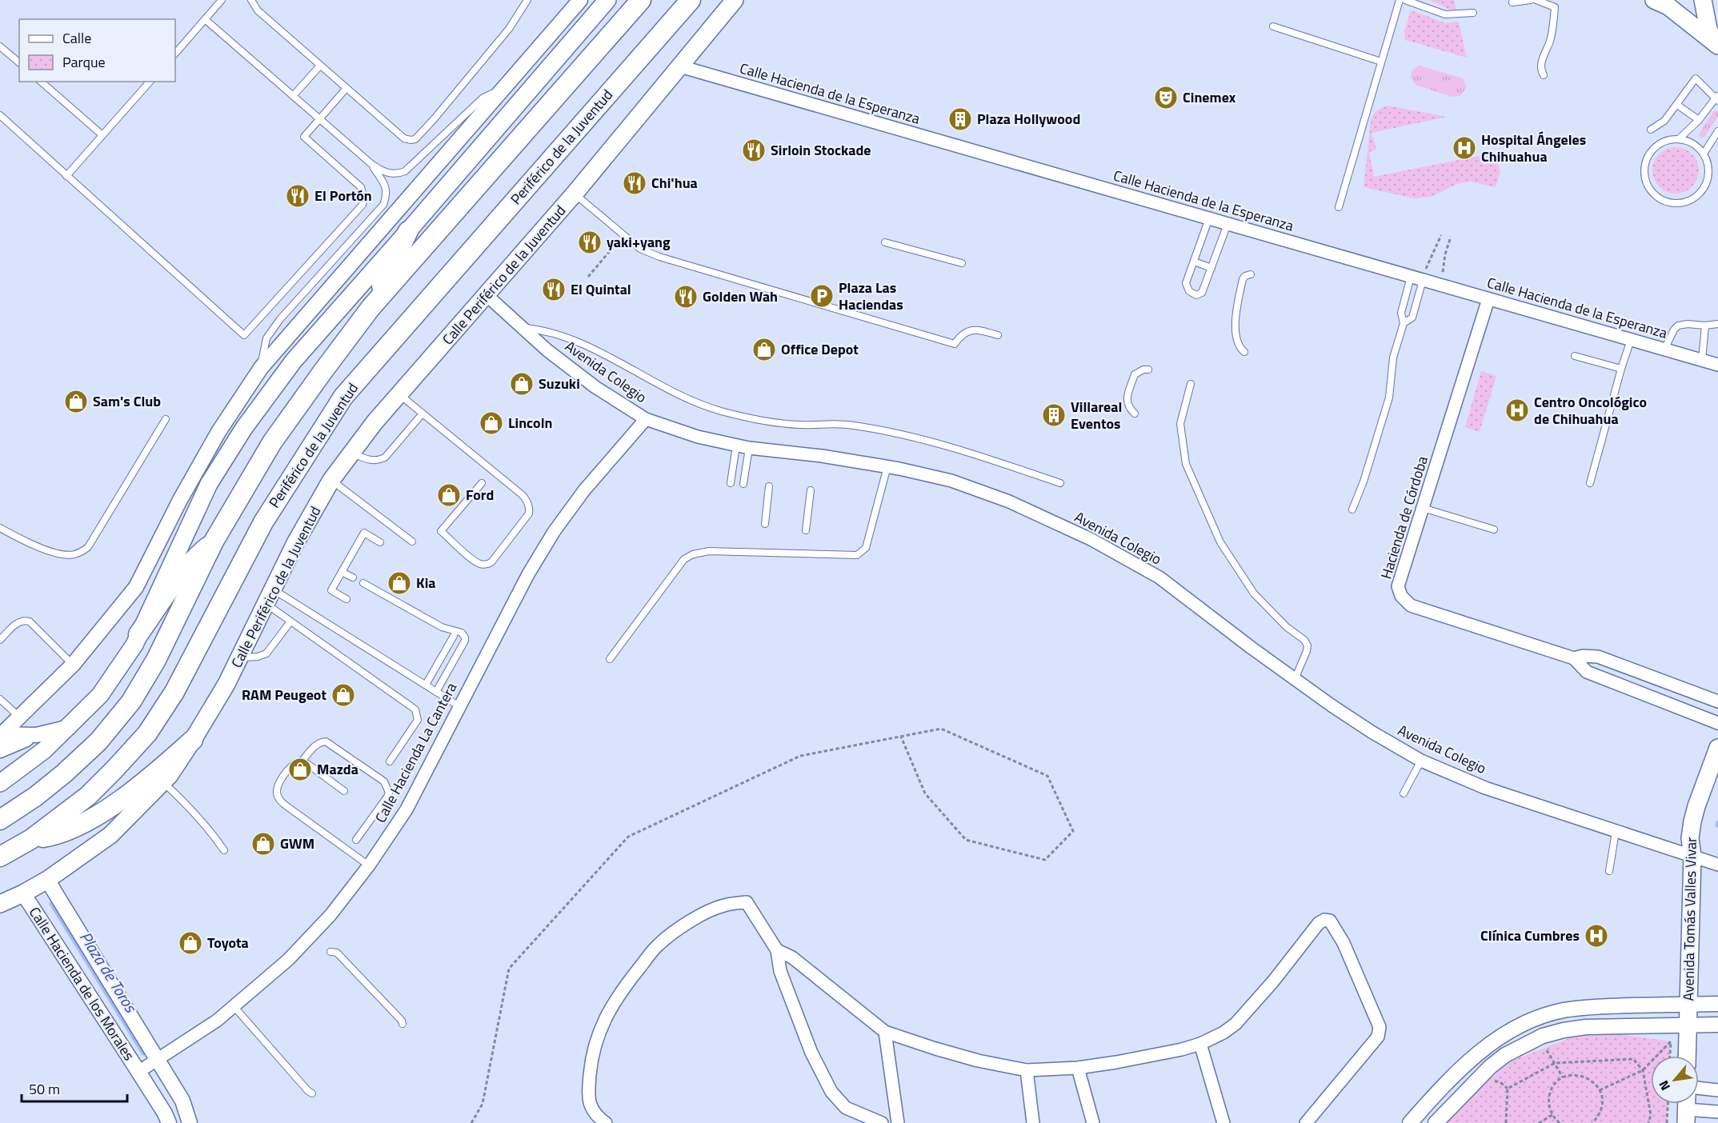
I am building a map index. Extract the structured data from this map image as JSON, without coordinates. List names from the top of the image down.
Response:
{
  "streets": {
    "highway": ["Periférico de la Juventud"],
    "main road": ["Calle Periférico de la Juventud", "Avenida Tomás Valles Vivar"],
    "street": [
      "Calle Hacienda de la Esperanza",
      "Avenida Colegio",
      "Hacienda de Córdoba",
      "Calle Hacienda La Cantera",
      "Calle Hacienda de los Morales"
    ]
  },
  "crossings": [
    ["Calle Hacienda de la Esperanza", "Calle Periférico de la Juventud"],
    ["Calle Hacienda de la Esperanza", "Hacienda de Córdoba"],
    ["Calle Periférico de la Juventud", "Avenida Colegio"],
    ["Calle Periférico de la Juventud", "Calle Hacienda de los Morales"],
    ["Avenida Colegio", "Calle Hacienda La Cantera"],
    ["Avenida Colegio", "Avenida Tomás Valles Vivar"],
    ["Calle Hacienda La Cantera", "Calle Hacienda de los Morales"]
  ],
  "water": ["Plaza de Toros"],
  "places": {
    "theatre": ["Cinemex"],
    "building": ["Plaza Hollywood", "Villareal Eventos"],
    "hospital": ["Hospital Ángeles Chihuahua", "Centro Oncológico de Chihuahua", "Clínica Cumbres"],
    "restaurant": [
      "Sirloin Stockade",
      "Chi'hua",
      "El Portón",
      "yaki+yang",
      "El Quintal",
      "Golden Wah"
    ],
    "parking": ["Plaza Las Haciendas"],
    "shop": [
      "Office Depot",
      "Suzuki",
      "Sam's Club",
      "Lincoln",
      "Ford",
      "Kia",
      "RAM Peugeot",
      "Mazda",
      "GWM",
      "Toyota"
    ]
  },
  "legend": ["Calle", "Parque"],
  "scale_bar": "50 m",
  "north": "bottom left"
}
